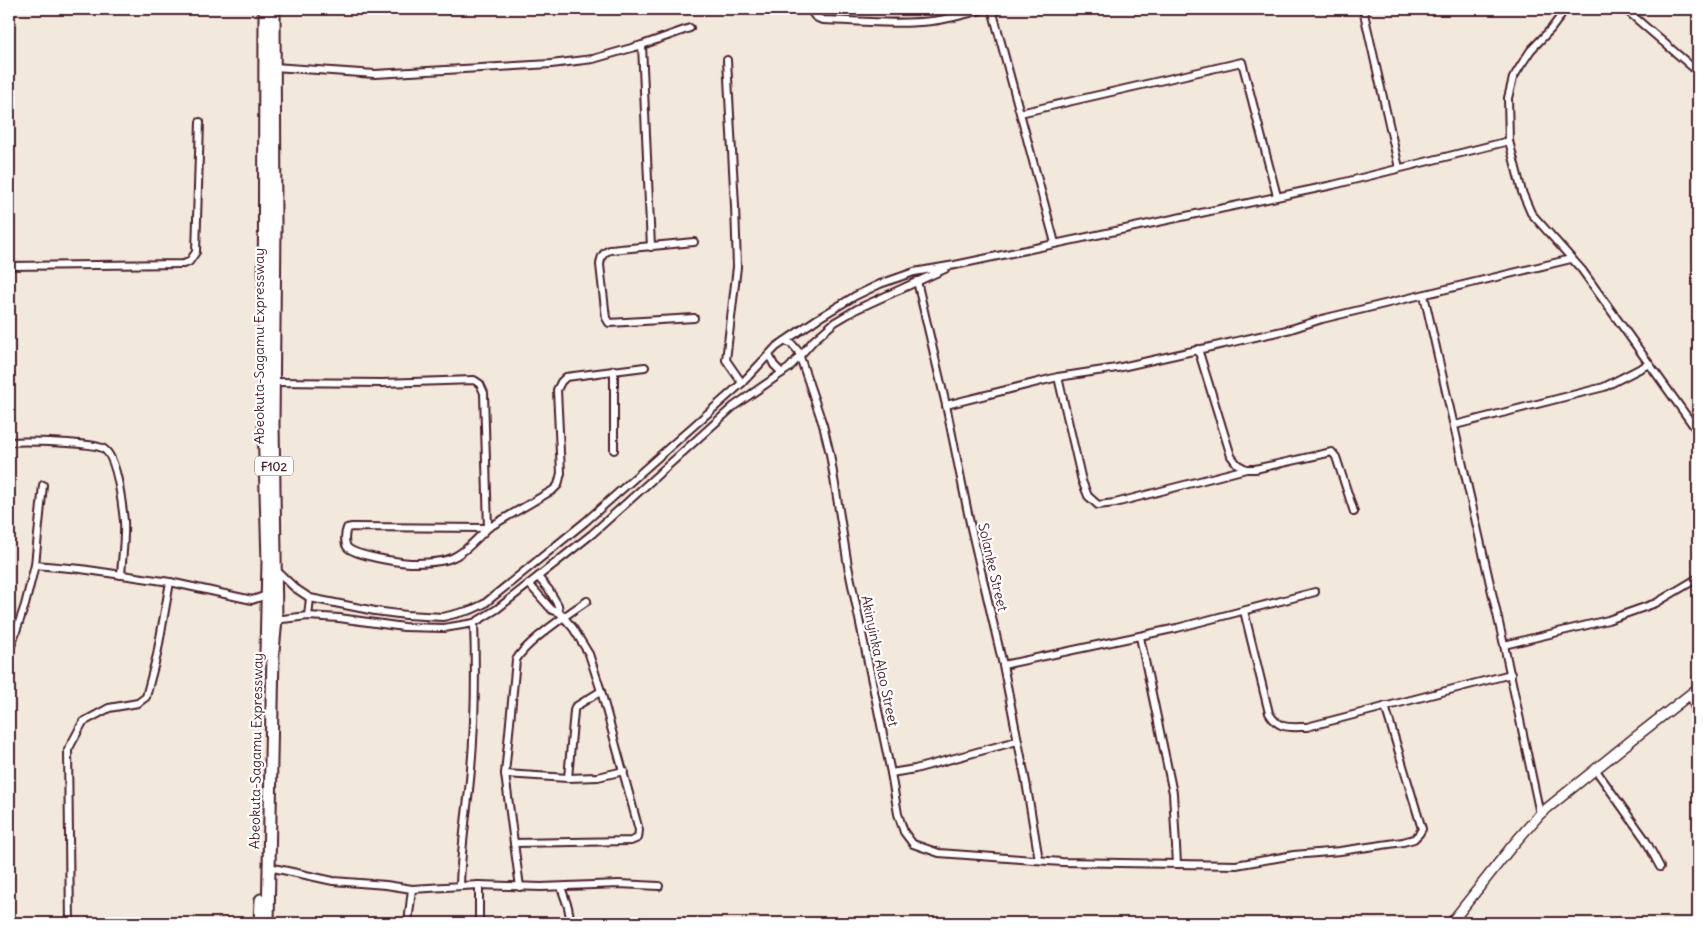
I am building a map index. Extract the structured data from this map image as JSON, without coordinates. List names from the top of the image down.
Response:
{
  "streets": {
    "highway": ["Abeokuta-Sagamu Expressway", "F102"],
    "street": ["Solanke Street", "Akinyinka Alao Street"]
  },
  "crossings": [
    ["Solanke Street", "Akinyinka Alao Street"]
  ]
}
